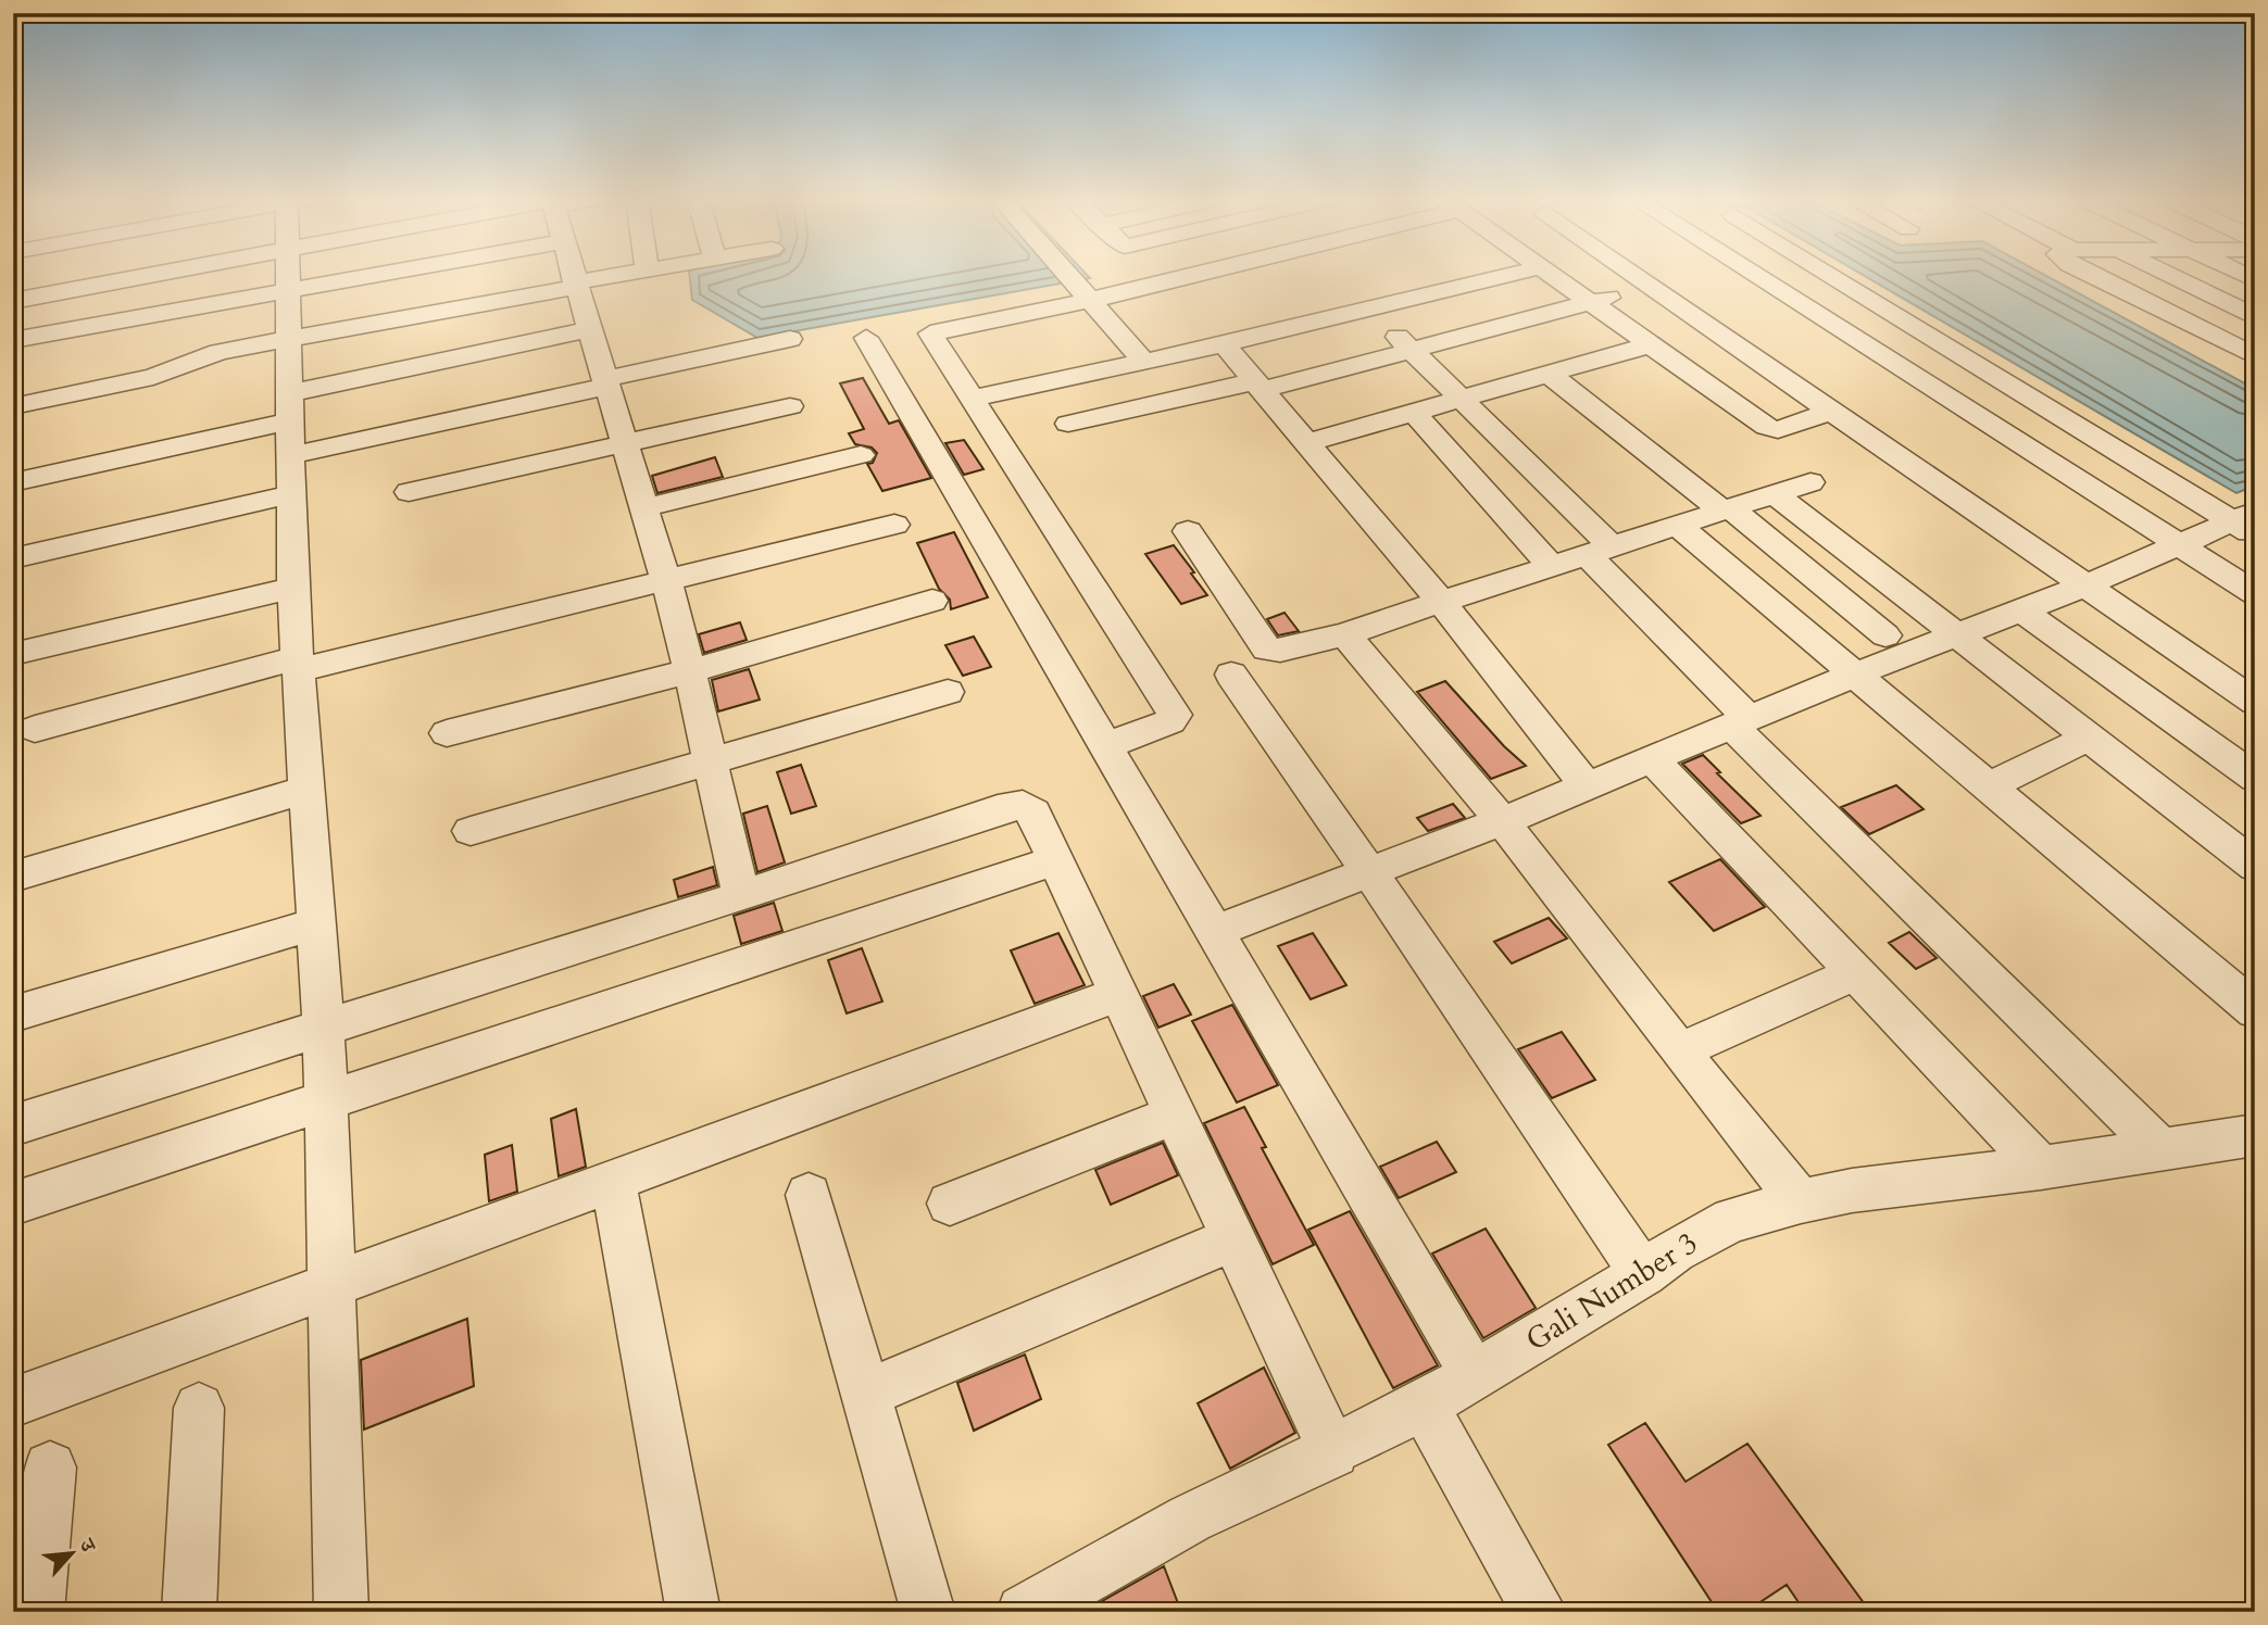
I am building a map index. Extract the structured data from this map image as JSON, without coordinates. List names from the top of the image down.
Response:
{
  "streets": {
    "street": ["Gali Number 3"]
  },
  "north": "top right"
}
